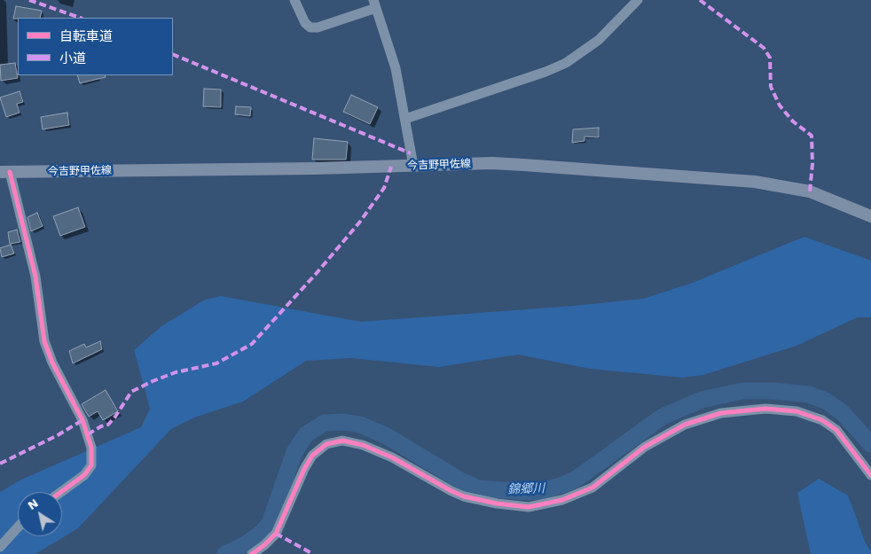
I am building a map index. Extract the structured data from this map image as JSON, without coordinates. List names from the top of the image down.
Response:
{
  "streets": {
    "main road": ["今吉野甲佐線"]
  },
  "water": ["錦郷川"],
  "legend": ["自転車道", "小道"],
  "north": "top left"
}
